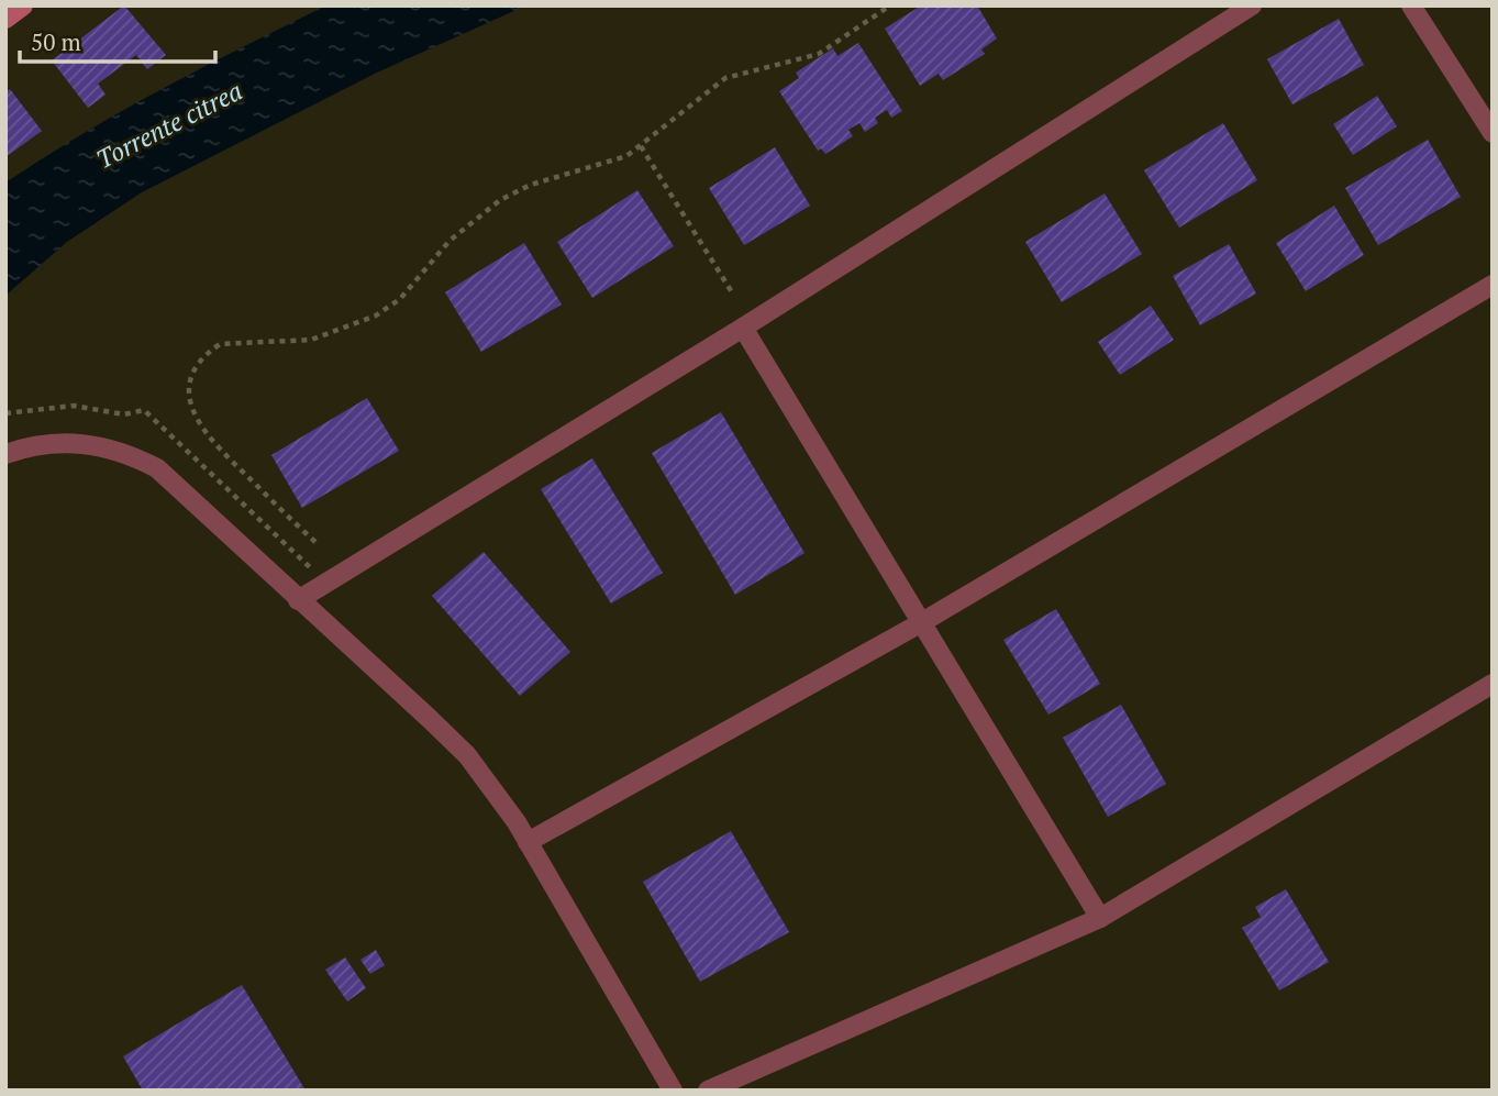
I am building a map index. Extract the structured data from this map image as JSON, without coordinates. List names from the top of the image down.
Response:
{
  "water": ["Torrente citrea"],
  "scale_bar": "50 m"
}
